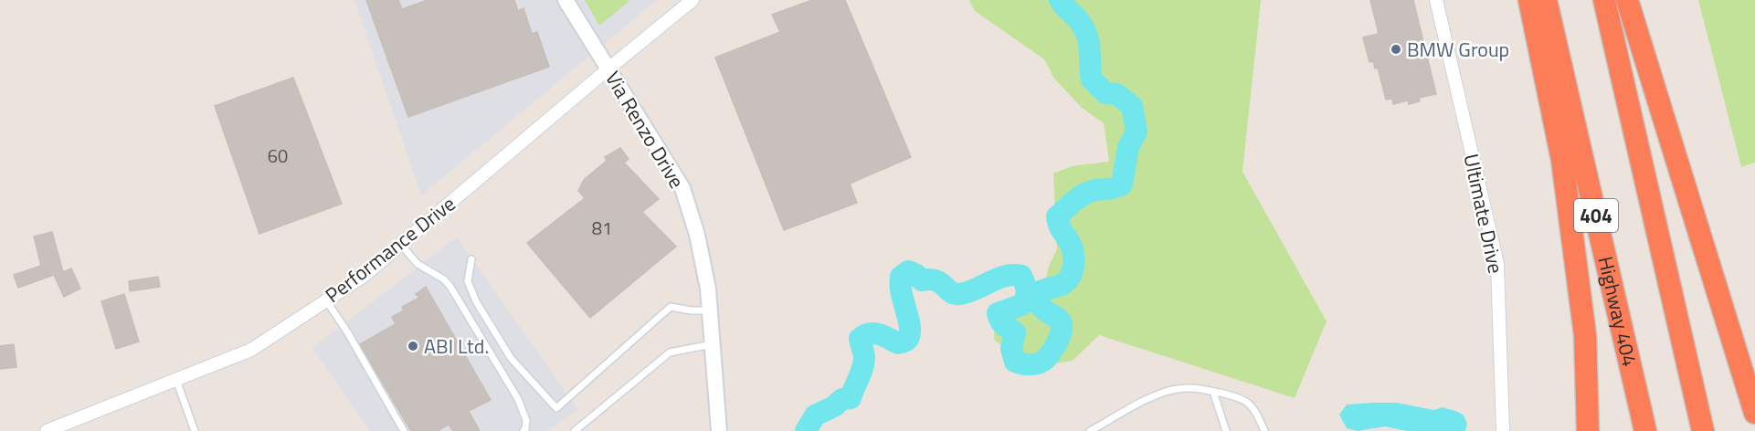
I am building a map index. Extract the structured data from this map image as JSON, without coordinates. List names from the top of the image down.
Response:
{
  "streets": {
    "highway": ["404", "Highway 404"],
    "street": ["Via Renzo Drive", "Ultimate Drive", "Performance Drive"]
  },
  "crossings": [
    ["Via Renzo Drive", "Performance Drive"]
  ],
  "places": ["BMW Group", "ABI Ltd."],
  "house_numbers": ["60", "81"]
}
